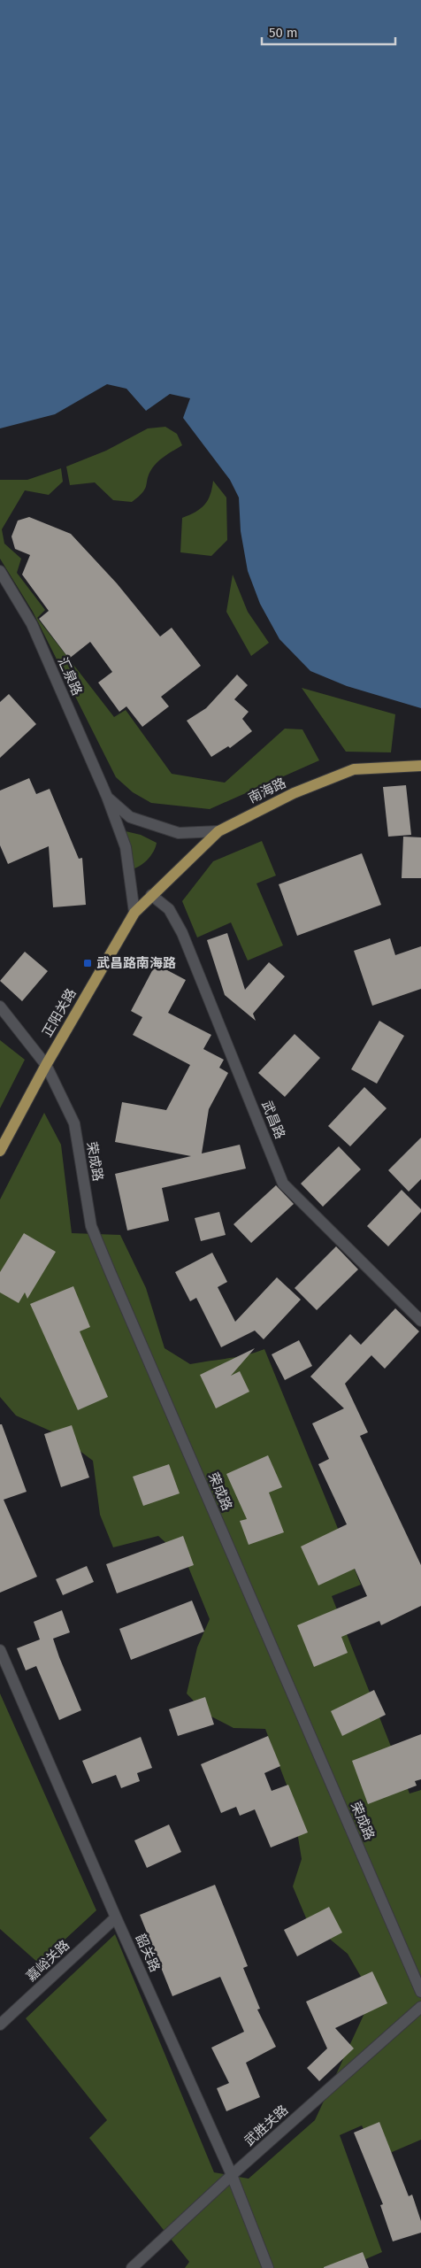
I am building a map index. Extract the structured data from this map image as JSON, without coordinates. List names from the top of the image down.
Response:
{
  "streets": {
    "main road": ["南海路", "正阳关路"],
    "street": [
      "汇泉路",
      "武昌路",
      "荣成路",
      "韶关路",
      "嘉峪关路",
      "武胜关路"
    ]
  },
  "crossings": [
    ["汇泉路", "正阳关路"],
    ["南海路", "正阳关路"],
    ["南海路", "武昌路"],
    ["正阳关路", "武昌路"],
    ["正阳关路", "荣成路"],
    ["韶关路", "嘉峪关路"],
    ["韶关路", "武胜关路"]
  ],
  "places": {
    "transit": ["武昌路南海路"]
  },
  "scale_bar": "50 m"
}
